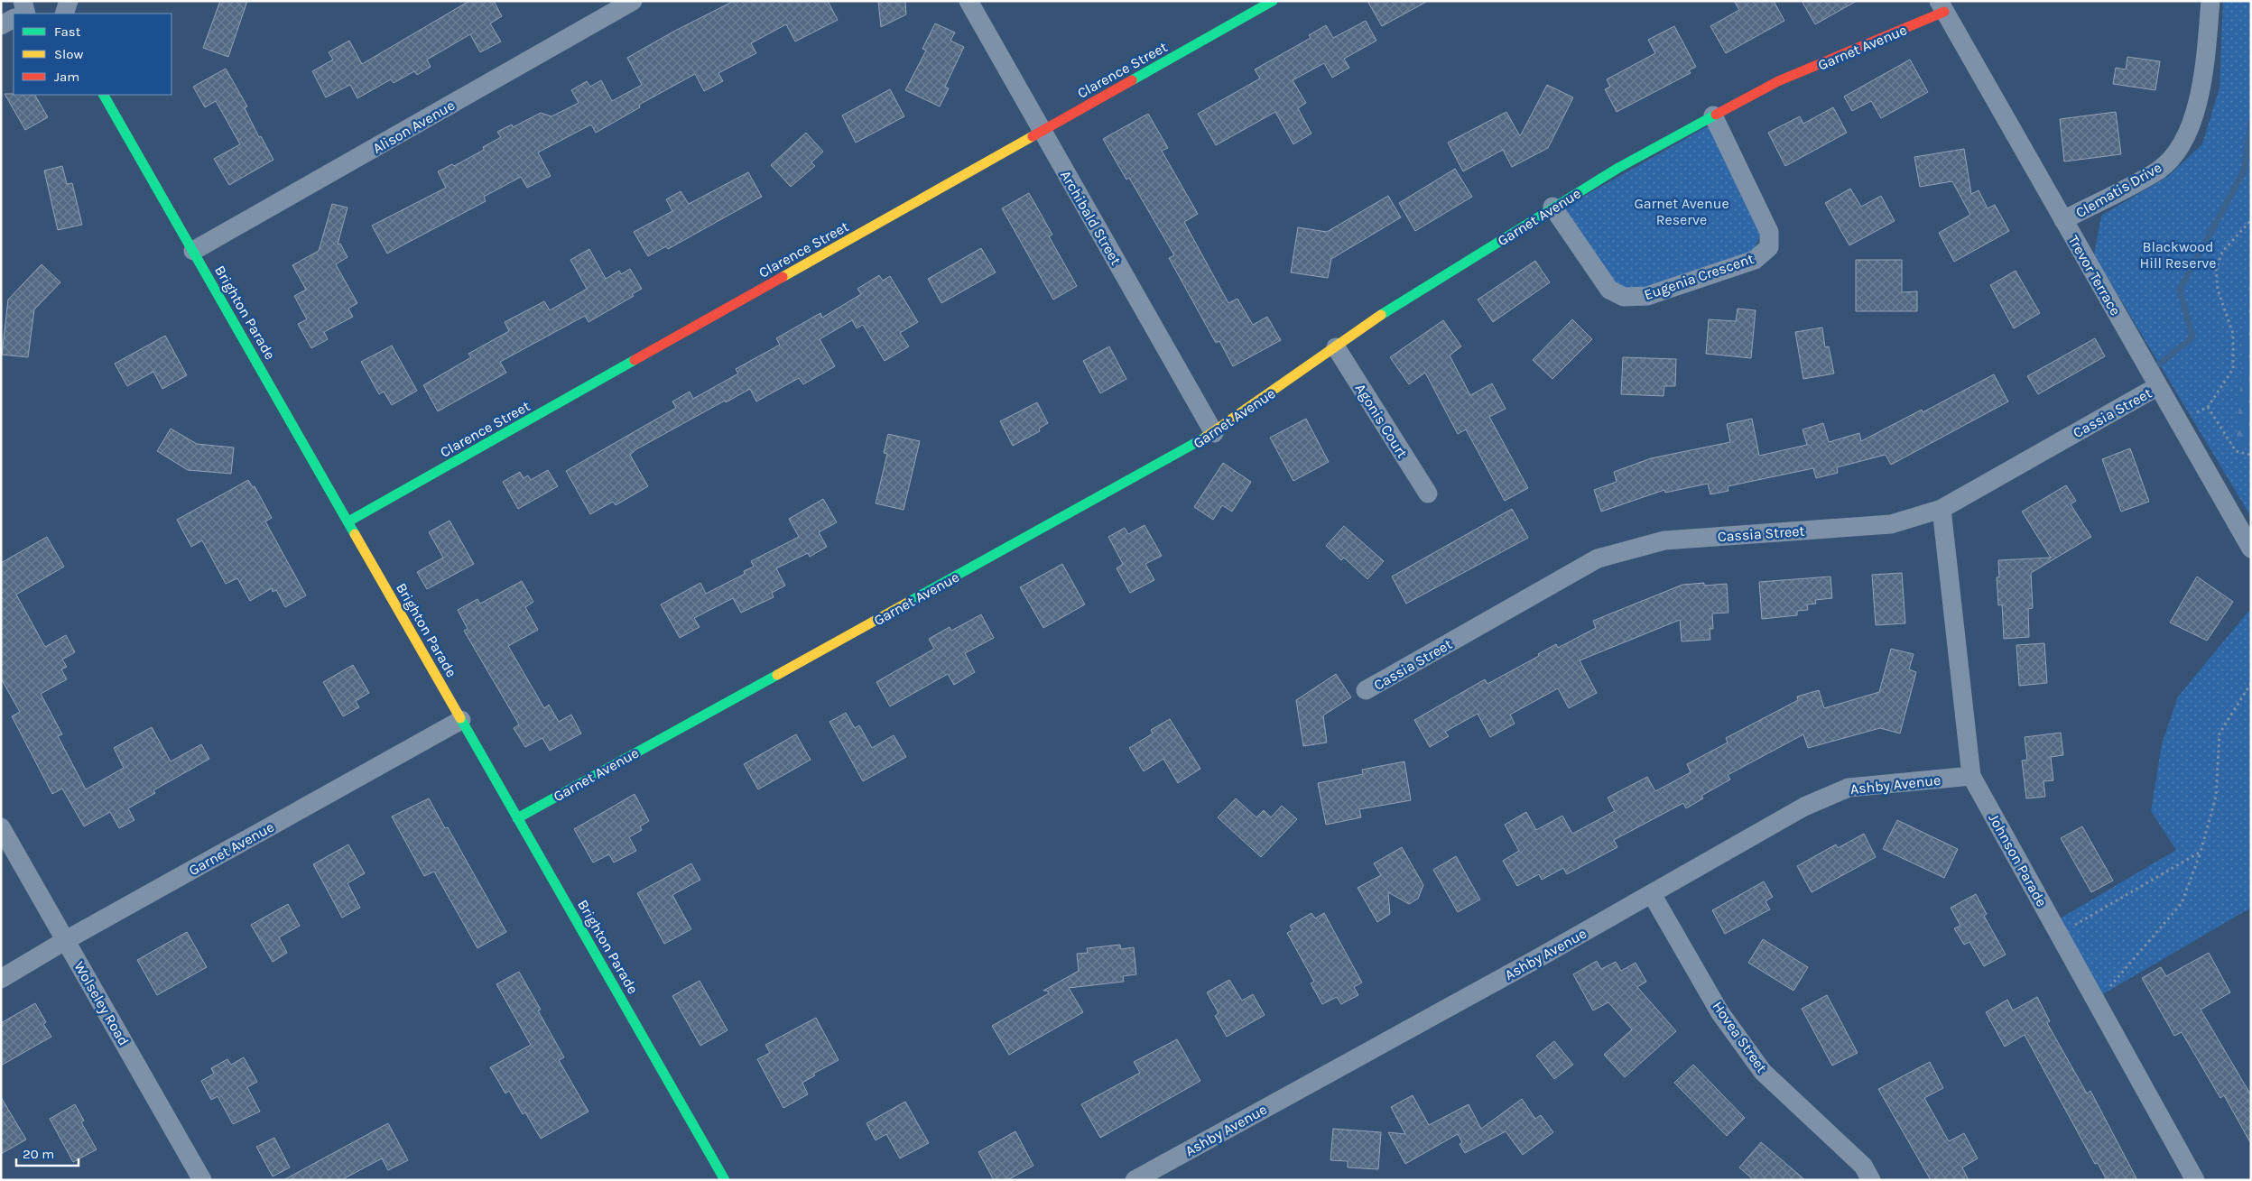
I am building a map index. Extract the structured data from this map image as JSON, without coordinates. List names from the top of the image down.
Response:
{
  "streets": {
    "street": [
      "Garnet Avenue",
      "Clarence Street",
      "Alison Avenue",
      "Clematis Drive",
      "Archibald Street",
      "Trevor Terrace",
      "Eugenia Crescent",
      "Brighton Parade",
      "Cassia Street",
      "Agonis Court",
      "Ashby Avenue",
      "Johnson Parade",
      "Wolseley Road",
      "Hovea Street"
    ]
  },
  "crossings": [
    ["Garnet Avenue", "Archibald Street"],
    ["Garnet Avenue", "Trevor Terrace"],
    ["Garnet Avenue", "Eugenia Crescent"],
    ["Garnet Avenue", "Brighton Parade"],
    ["Garnet Avenue", "Agonis Court"],
    ["Garnet Avenue", "Wolseley Road"],
    ["Clarence Street", "Archibald Street"],
    ["Clarence Street", "Brighton Parade"],
    ["Alison Avenue", "Brighton Parade"],
    ["Clematis Drive", "Trevor Terrace"],
    ["Trevor Terrace", "Cassia Street"],
    ["Cassia Street", "Johnson Parade"],
    ["Ashby Avenue", "Johnson Parade"],
    ["Ashby Avenue", "Hovea Street"]
  ],
  "parks": ["Garnet Avenue Reserve", "Blackwood Hill Reserve"],
  "legend": ["Fast", "Slow", "Jam"],
  "scale_bar": "20 m"
}
